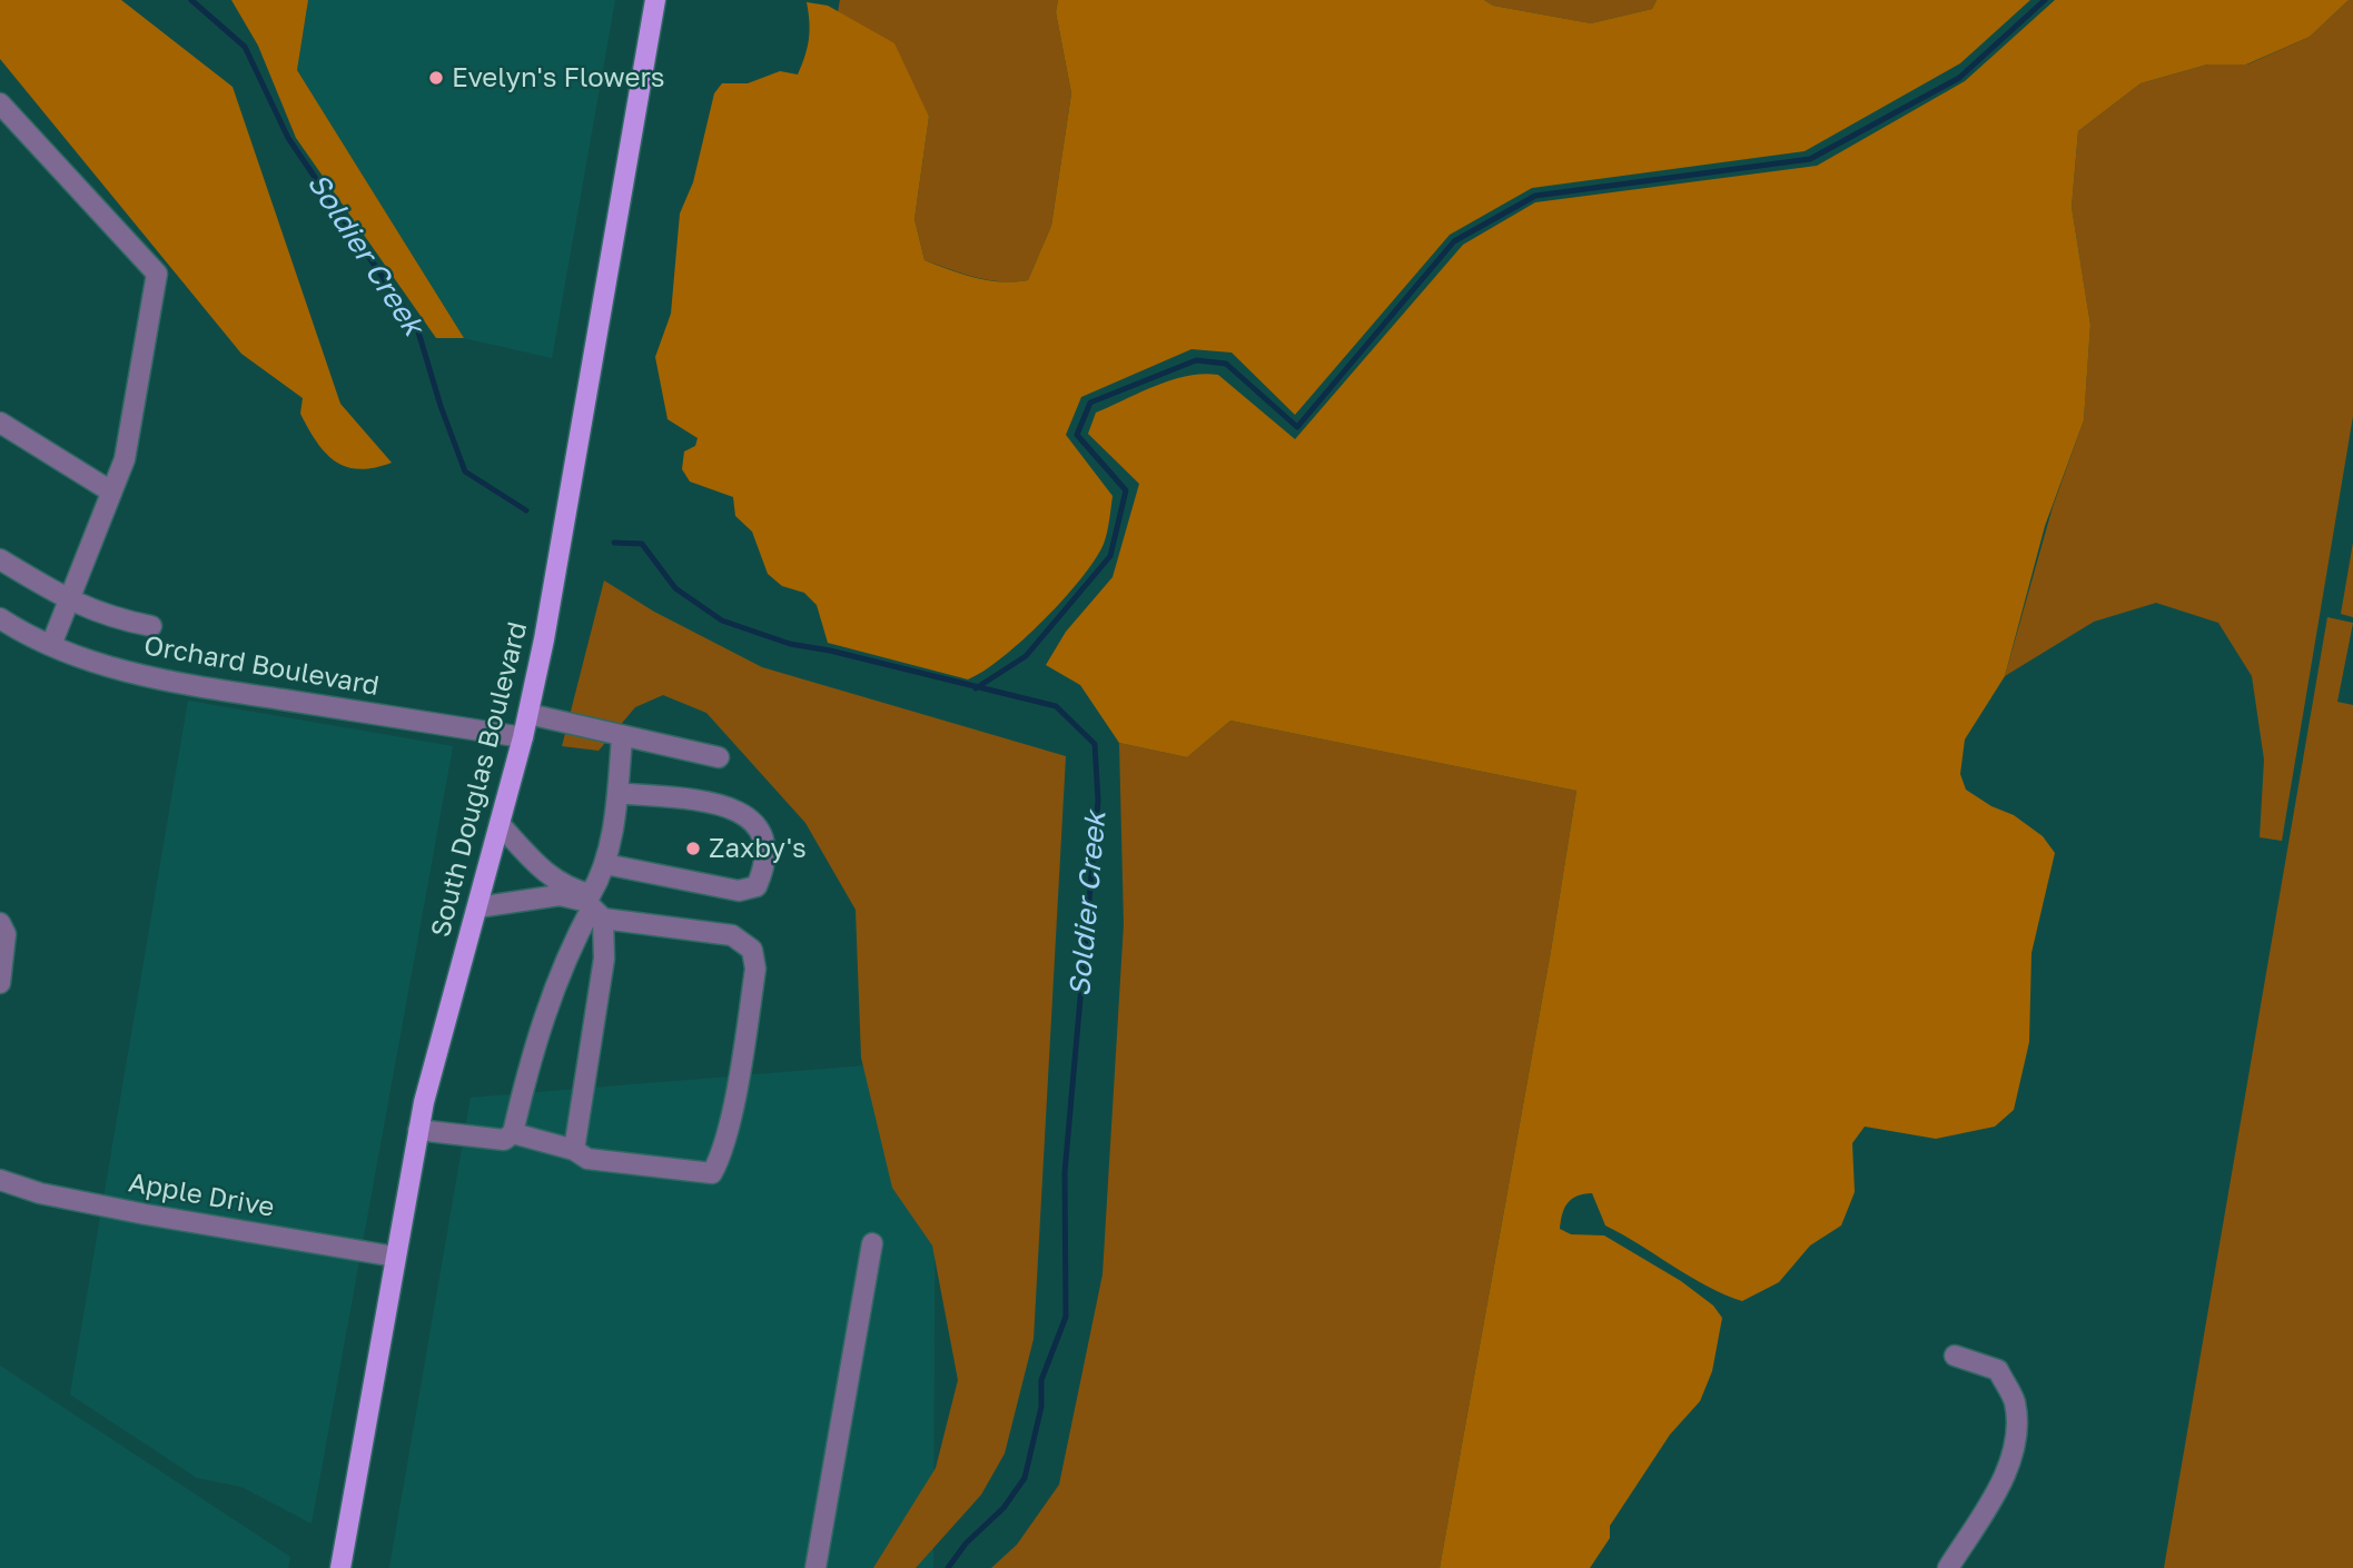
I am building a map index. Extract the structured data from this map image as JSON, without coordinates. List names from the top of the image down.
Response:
{
  "streets": {
    "main road": ["South Douglas Boulevard"],
    "street": ["Orchard Boulevard", "Apple Drive"]
  },
  "crossings": [
    ["Orchard Boulevard", "South Douglas Boulevard"],
    ["South Douglas Boulevard", "Apple Drive"]
  ],
  "water": ["Soldier Creek"],
  "places": ["Evelyn's Flowers", "Zaxby's"]
}
